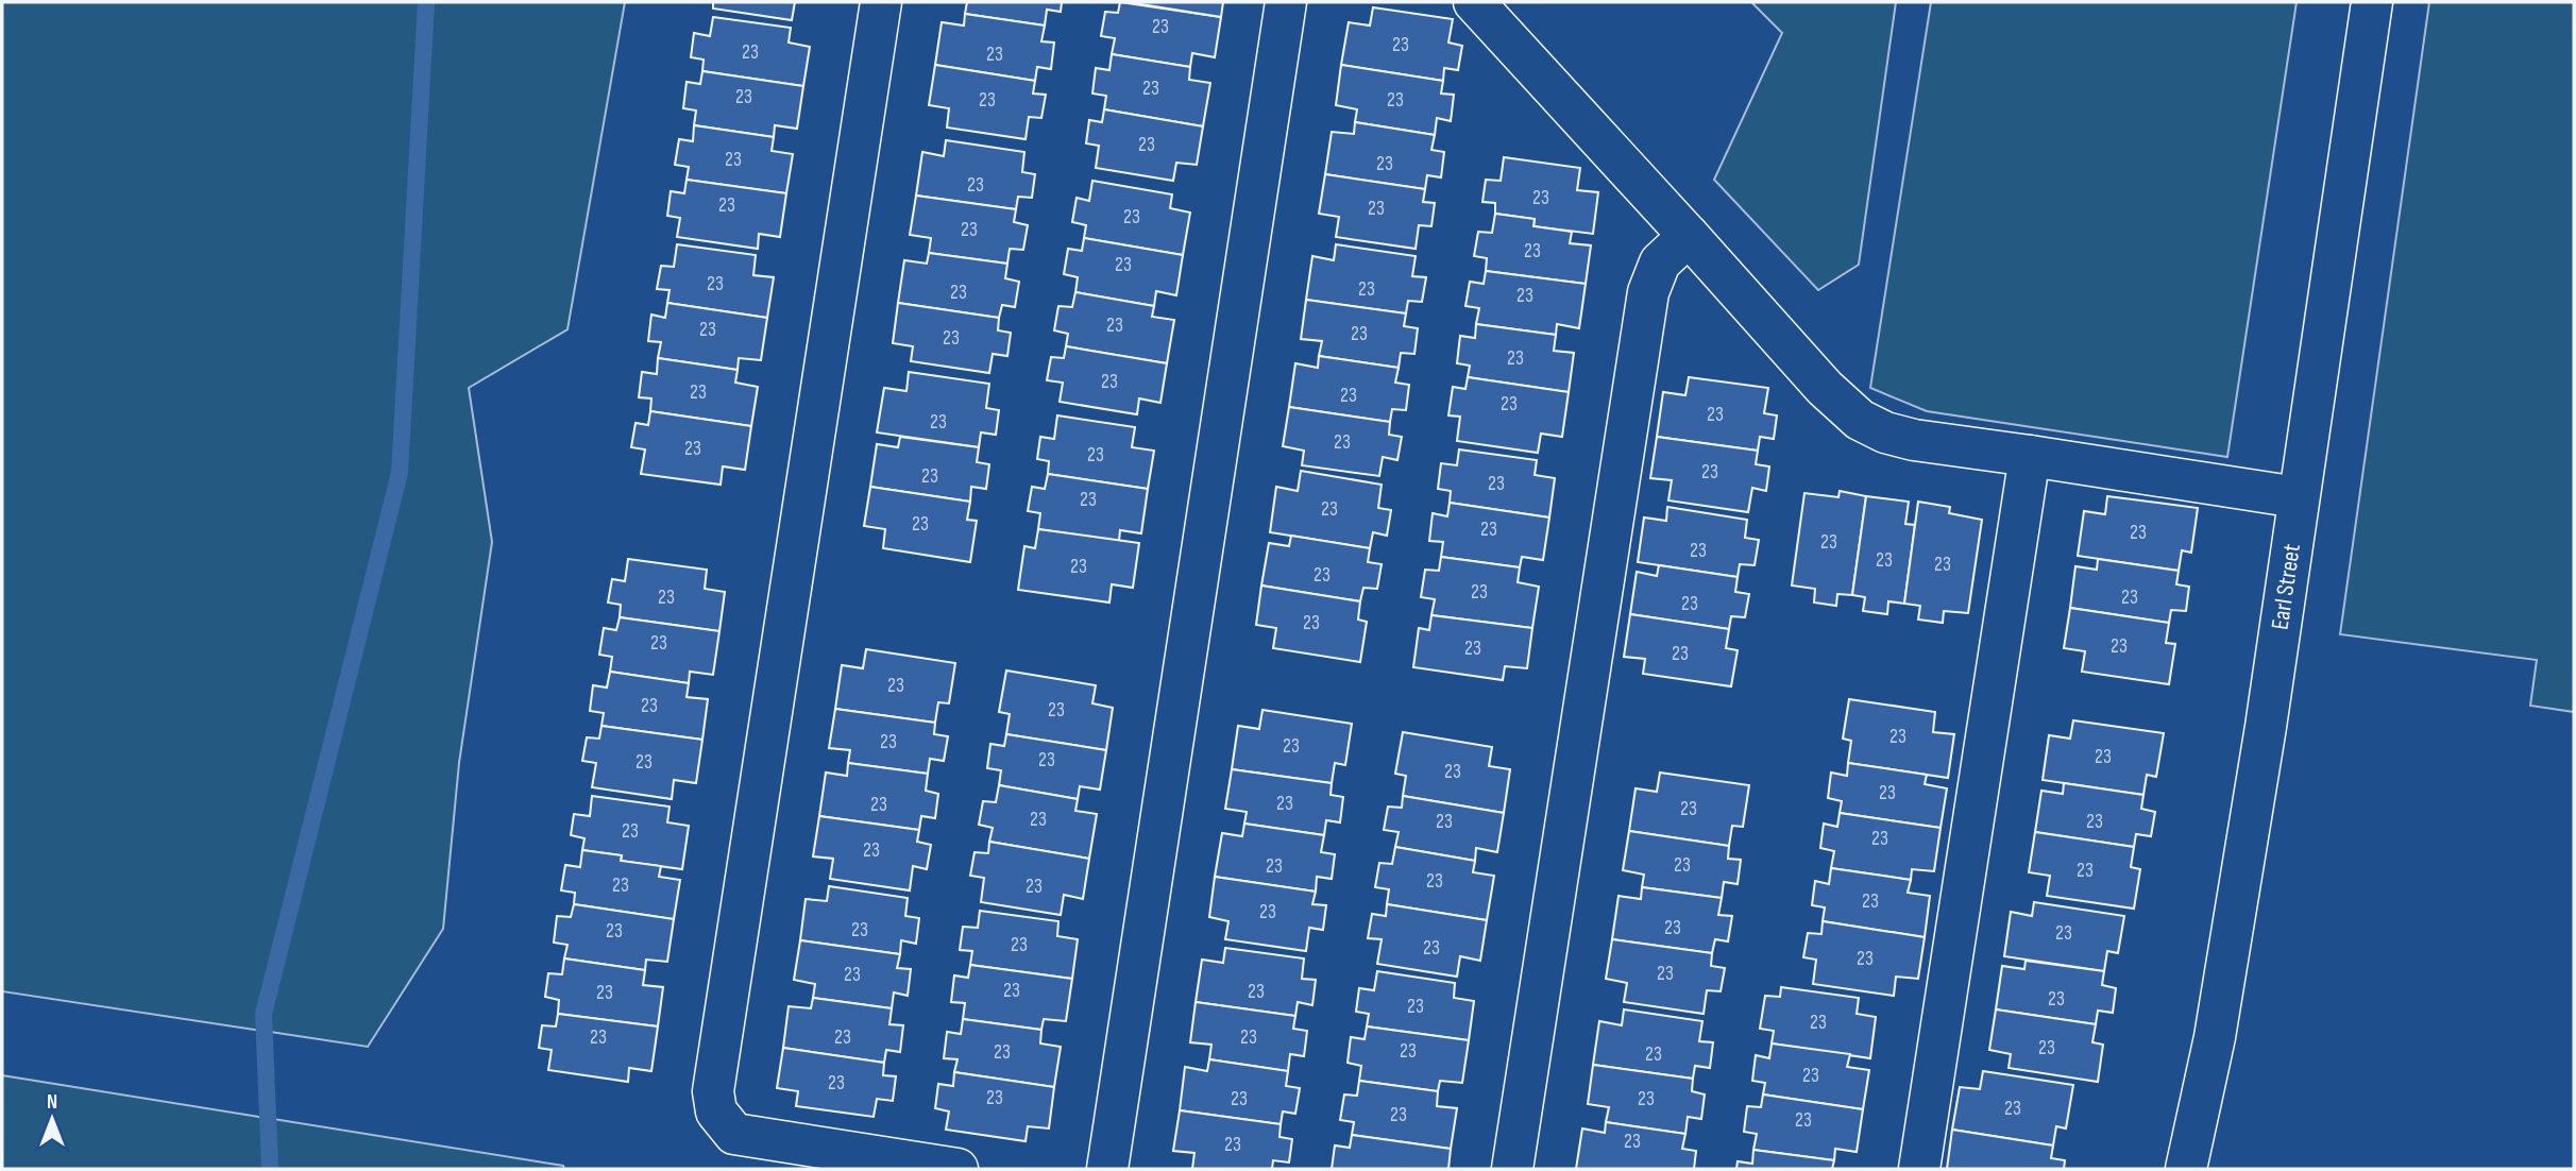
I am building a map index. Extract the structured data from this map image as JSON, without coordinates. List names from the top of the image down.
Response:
{
  "streets": {
    "street": ["Earl Street"]
  },
  "house_numbers": [
    "23",
    "23",
    "23",
    "23",
    "23",
    "23",
    "23",
    "23",
    "23",
    "23",
    "23",
    "23",
    "23",
    "23",
    "23",
    "23",
    "23",
    "23",
    "23",
    "23",
    "23",
    "23",
    "23",
    "23",
    "23",
    "23",
    "23",
    "23",
    "23",
    "23",
    "23",
    "23",
    "23",
    "23",
    "23",
    "23",
    "23",
    "23",
    "23",
    "23",
    "23",
    "23",
    "23",
    "23",
    "23",
    "23",
    "23",
    "23",
    "23",
    "23",
    "23",
    "23",
    "23",
    "23",
    "23",
    "23",
    "23",
    "23",
    "23",
    "23",
    "23",
    "23",
    "23",
    "23",
    "23",
    "23",
    "23",
    "23",
    "23",
    "23",
    "23",
    "23",
    "23",
    "23",
    "23",
    "23",
    "23",
    "23",
    "23",
    "23",
    "23",
    "23",
    "23",
    "23",
    "23",
    "23",
    "23",
    "23",
    "23",
    "23",
    "23",
    "23",
    "23",
    "23",
    "23",
    "23",
    "23",
    "23",
    "23",
    "23",
    "23",
    "23",
    "23",
    "23",
    "23",
    "23",
    "23",
    "23",
    "23",
    "23",
    "23",
    "23",
    "23",
    "23",
    "23",
    "23",
    "23",
    "23",
    "23",
    "23"
  ],
  "north": "top"
}
